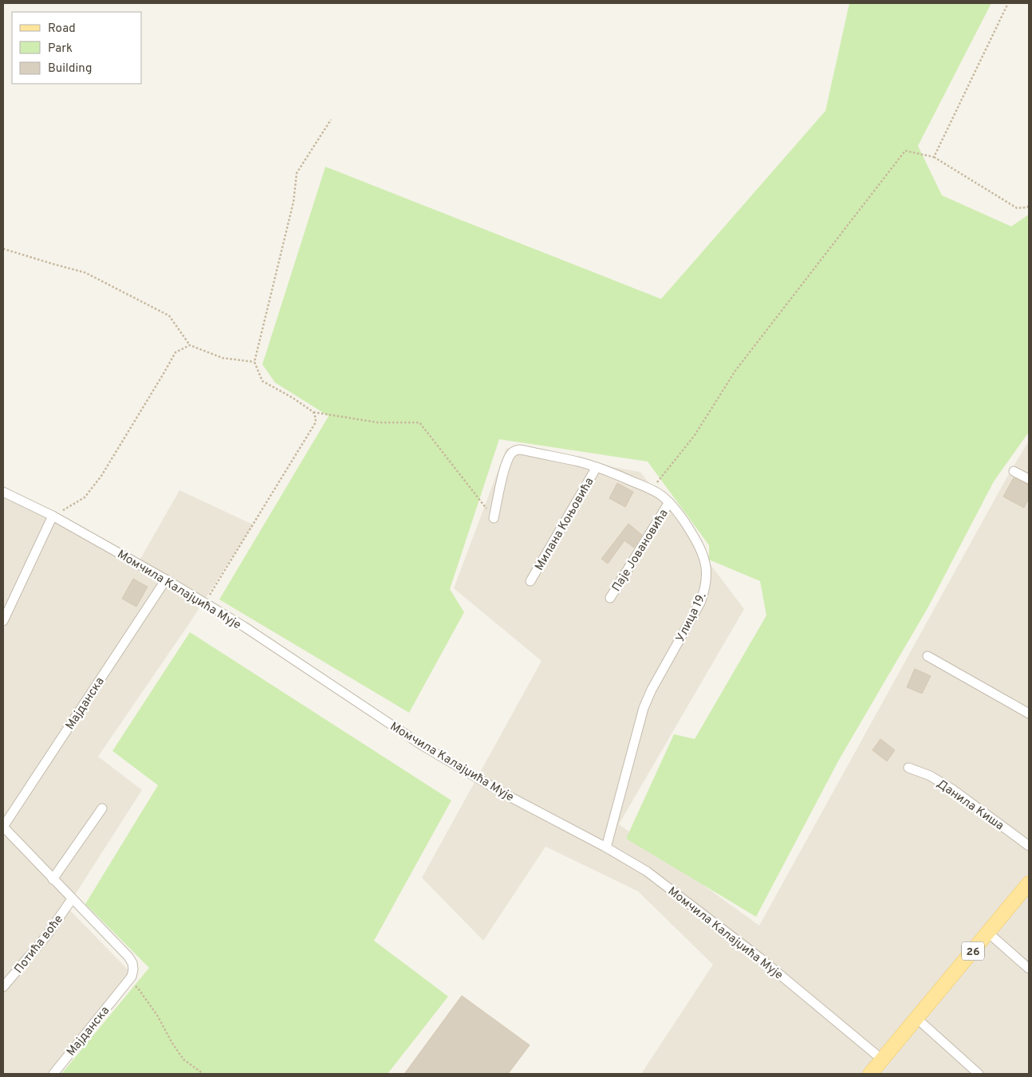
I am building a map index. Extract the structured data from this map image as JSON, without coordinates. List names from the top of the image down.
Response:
{
  "streets": {
    "main road": ["26"],
    "street": [
      "Милана Коњовића",
      "Паје Јовановића",
      "Момчила Калајџића Мује",
      "Улица 19.",
      "Мајданска",
      "Данила Киша",
      "Потића воће"
    ]
  },
  "crossings": [
    ["Милана Коњовића", "Улица 19."],
    ["Паје Јовановића", "Улица 19."],
    ["Момчила Калајџића Мује", "Улица 19."],
    ["Момчила Калајџића Мује", "Мајданска"],
    ["Момчила Калајџића Мује", "26"],
    ["Мајданска", "Потића воће"]
  ],
  "legend": ["Road", "Park", "Building"]
}
